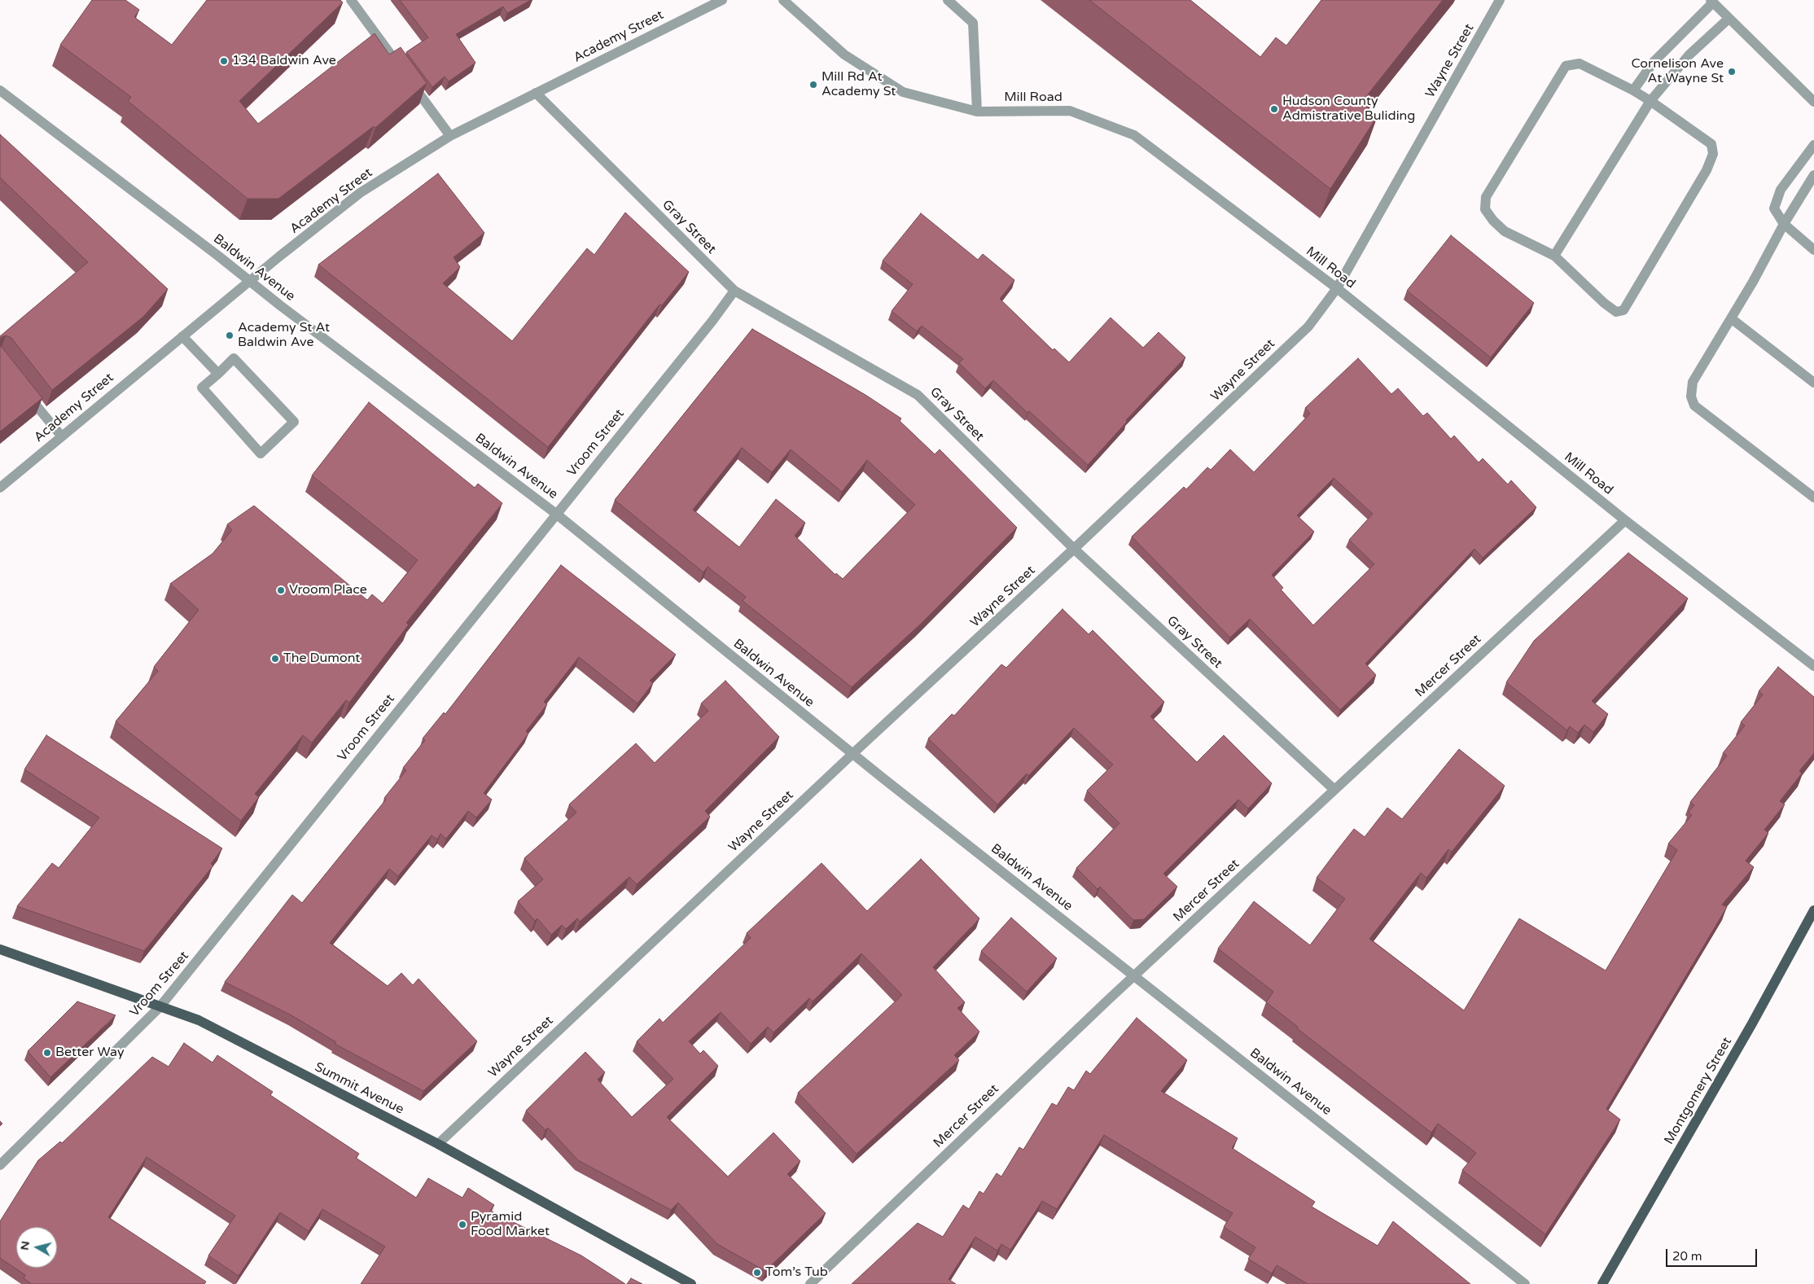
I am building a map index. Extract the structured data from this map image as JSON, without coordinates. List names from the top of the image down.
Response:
{
  "streets": {
    "main road": ["Summit Avenue", "Montgomery Street"],
    "street": [
      "Academy Street",
      "Wayne Street",
      "Mill Road",
      "Gray Street",
      "Baldwin Avenue",
      "Vroom Street",
      "Mercer Street"
    ]
  },
  "crossings": [
    ["Academy Street", "Gray Street"],
    ["Academy Street", "Baldwin Avenue"],
    ["Wayne Street", "Mill Road"],
    ["Wayne Street", "Gray Street"],
    ["Wayne Street", "Baldwin Avenue"],
    ["Wayne Street", "Summit Avenue"],
    ["Mill Road", "Mercer Street"],
    ["Gray Street", "Vroom Street"],
    ["Gray Street", "Mercer Street"],
    ["Baldwin Avenue", "Vroom Street"],
    ["Baldwin Avenue", "Mercer Street"],
    ["Vroom Street", "Summit Avenue"]
  ],
  "places": [
    "134 Baldwin Ave",
    "Cornelison Ave At Wayne St",
    "Mill Rd At Academy St",
    "Hudson County Admistrative Buliding",
    "Academy St At Baldwin Ave",
    "Vroom Place",
    "The Dumont",
    "Better Way",
    "Pyramid Food Market",
    "Tom’s Tub"
  ],
  "scale_bar": "20 m",
  "north": "left"
}
